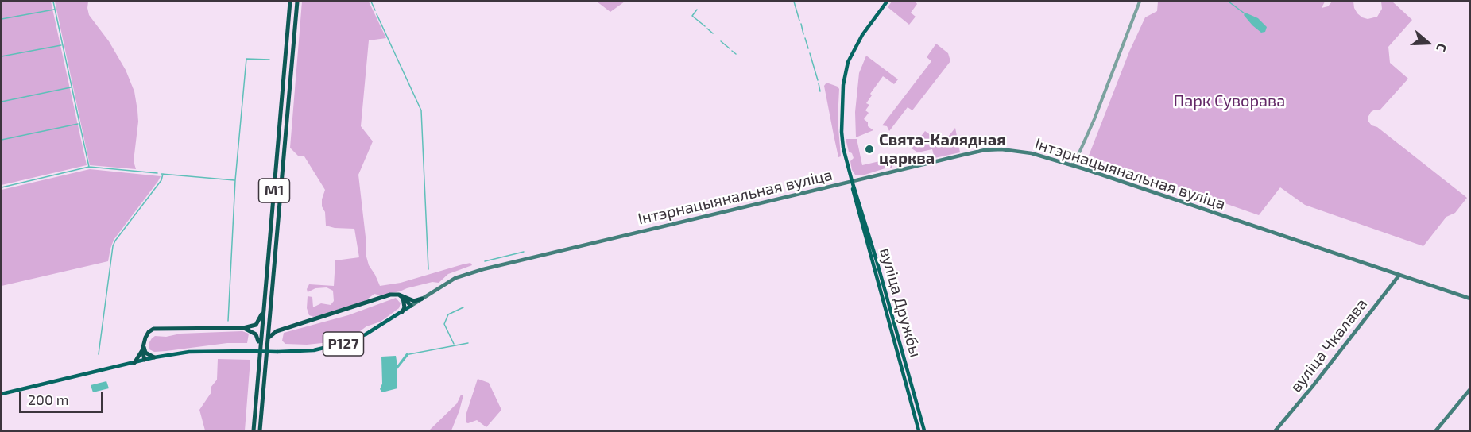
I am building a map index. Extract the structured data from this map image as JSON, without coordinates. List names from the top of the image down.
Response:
{
  "streets": {
    "highway": ["М1", "Р127"],
    "main road": ["Інтэрнацыянальная вуліца", "вуліца Дружбы", "вуліца Чкалава"]
  },
  "crossings": [
    ["Інтэрнацыянальная вуліца", "вуліца Дружбы"],
    ["Інтэрнацыянальная вуліца", "Р127"],
    ["Інтэрнацыянальная вуліца", "вуліца Чкалава"],
    ["М1", "Р127"]
  ],
  "parks": ["Парк Суворава"],
  "places": ["Свята-Калядная царква"],
  "scale_bar": "200 m",
  "north": "right"
}
